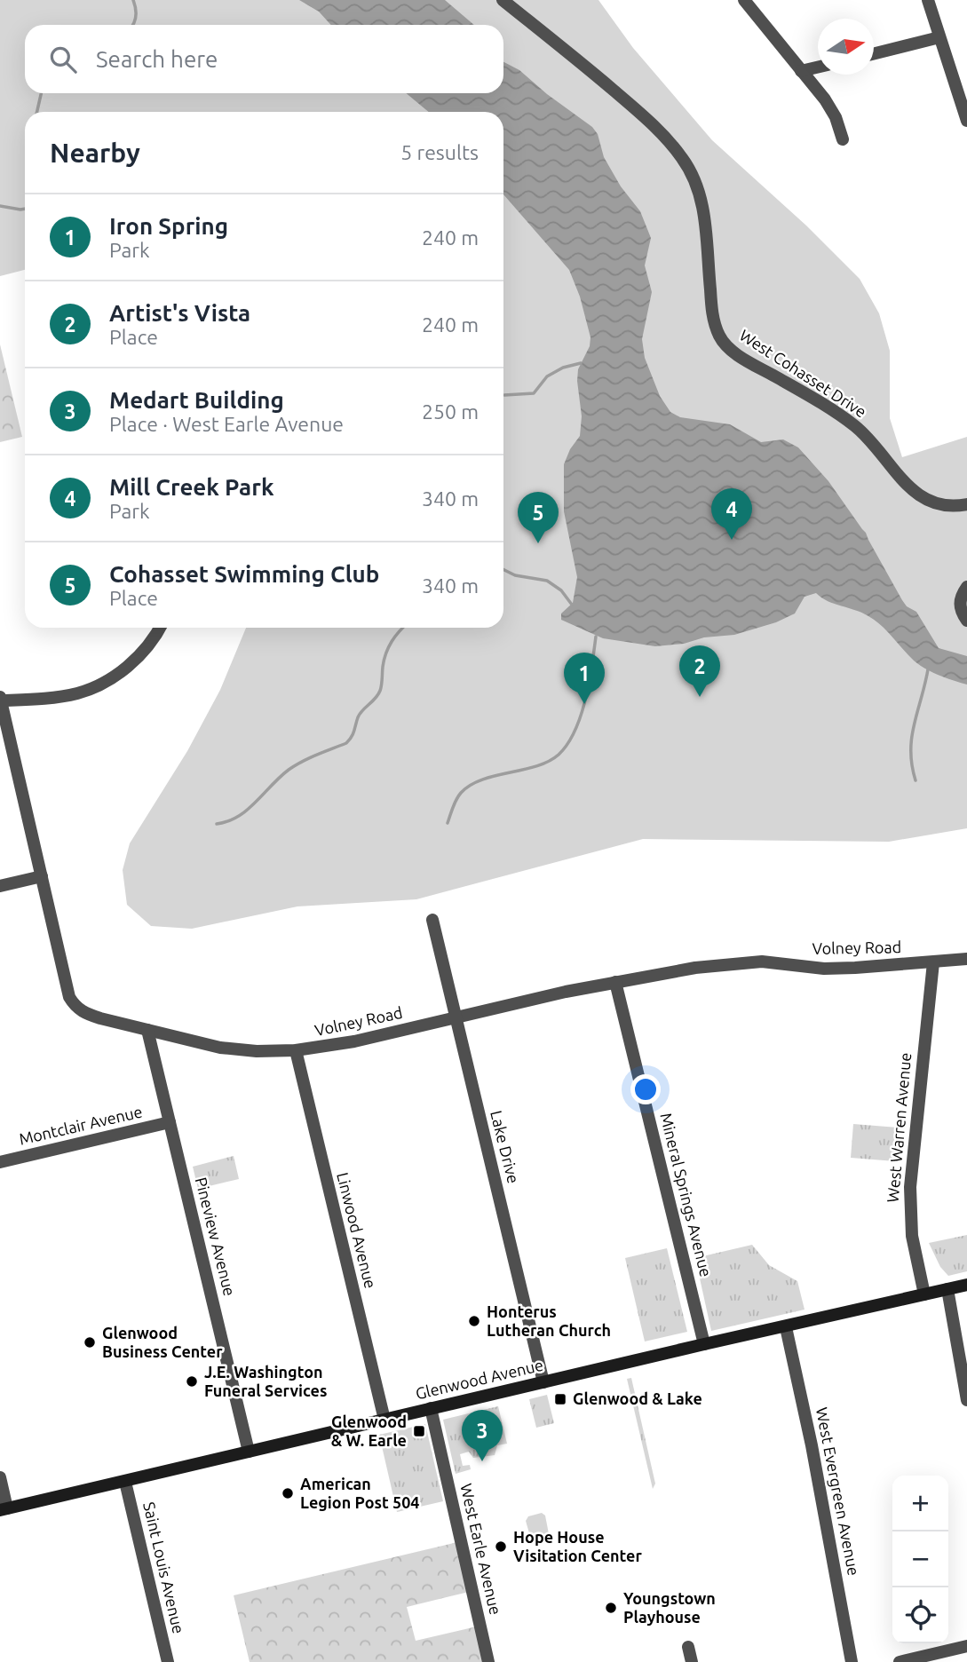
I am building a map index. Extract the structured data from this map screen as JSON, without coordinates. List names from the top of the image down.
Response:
{
  "streets": {
    "main road": ["Glenwood Avenue"],
    "street": [
      "West Cohasset Drive",
      "Volney Road",
      "Montclair Avenue",
      "West Warren Avenue",
      "Lake Drive",
      "Mineral Springs Avenue",
      "Linwood Avenue",
      "Pineview Avenue",
      "West Evergreen Avenue",
      "West Earle Avenue",
      "Saint Louis Avenue"
    ]
  },
  "crossings": [
    ["Volney Road", "West Warren Avenue"],
    ["Volney Road", "Lake Drive"],
    ["Volney Road", "Mineral Springs Avenue"],
    ["Volney Road", "Linwood Avenue"],
    ["Volney Road", "Pineview Avenue"],
    ["Montclair Avenue", "Pineview Avenue"],
    ["West Warren Avenue", "Glenwood Avenue"],
    ["Lake Drive", "Glenwood Avenue"],
    ["Mineral Springs Avenue", "Glenwood Avenue"],
    ["Linwood Avenue", "Glenwood Avenue"],
    ["Pineview Avenue", "Glenwood Avenue"],
    ["Glenwood Avenue", "West Evergreen Avenue"],
    ["Glenwood Avenue", "West Earle Avenue"],
    ["Glenwood Avenue", "Saint Louis Avenue"]
  ],
  "places": {
    "other": [
      "Honterus Lutheran Church",
      "Glenwood Business Center",
      "J.E. Washington Funeral Services",
      "American Legion Post 504",
      "Hope House Visitation Center",
      "Youngstown Playhouse"
    ],
    "transit": ["Glenwood & Lake", "Glenwood & W. Earle"]
  },
  "north": "right",
  "page": {
    "search": "Search here",
    "heading": ["Nearby", "5 results"],
    "list": [
      {
        "mark": "1",
        "name": "Iron Spring",
        "note": "Park",
        "value": "240 m"
      },
      {
        "mark": "2",
        "name": "Artist's Vista",
        "note": "Place",
        "value": "240 m"
      },
      {
        "mark": "3",
        "name": "Medart Building",
        "note": "Place · West Earle Avenue",
        "value": "250 m"
      },
      {
        "mark": "4",
        "name": "Mill Creek Park",
        "note": "Park",
        "value": "340 m"
      },
      {
        "mark": "5",
        "name": "Cohasset Swimming Club",
        "note": "Place",
        "value": "340 m"
      }
    ],
    "pins": [
      "4",
      "5",
      "2",
      "1",
      "3"
    ],
    "map_buttons": ["+", "−"]
  }
}
